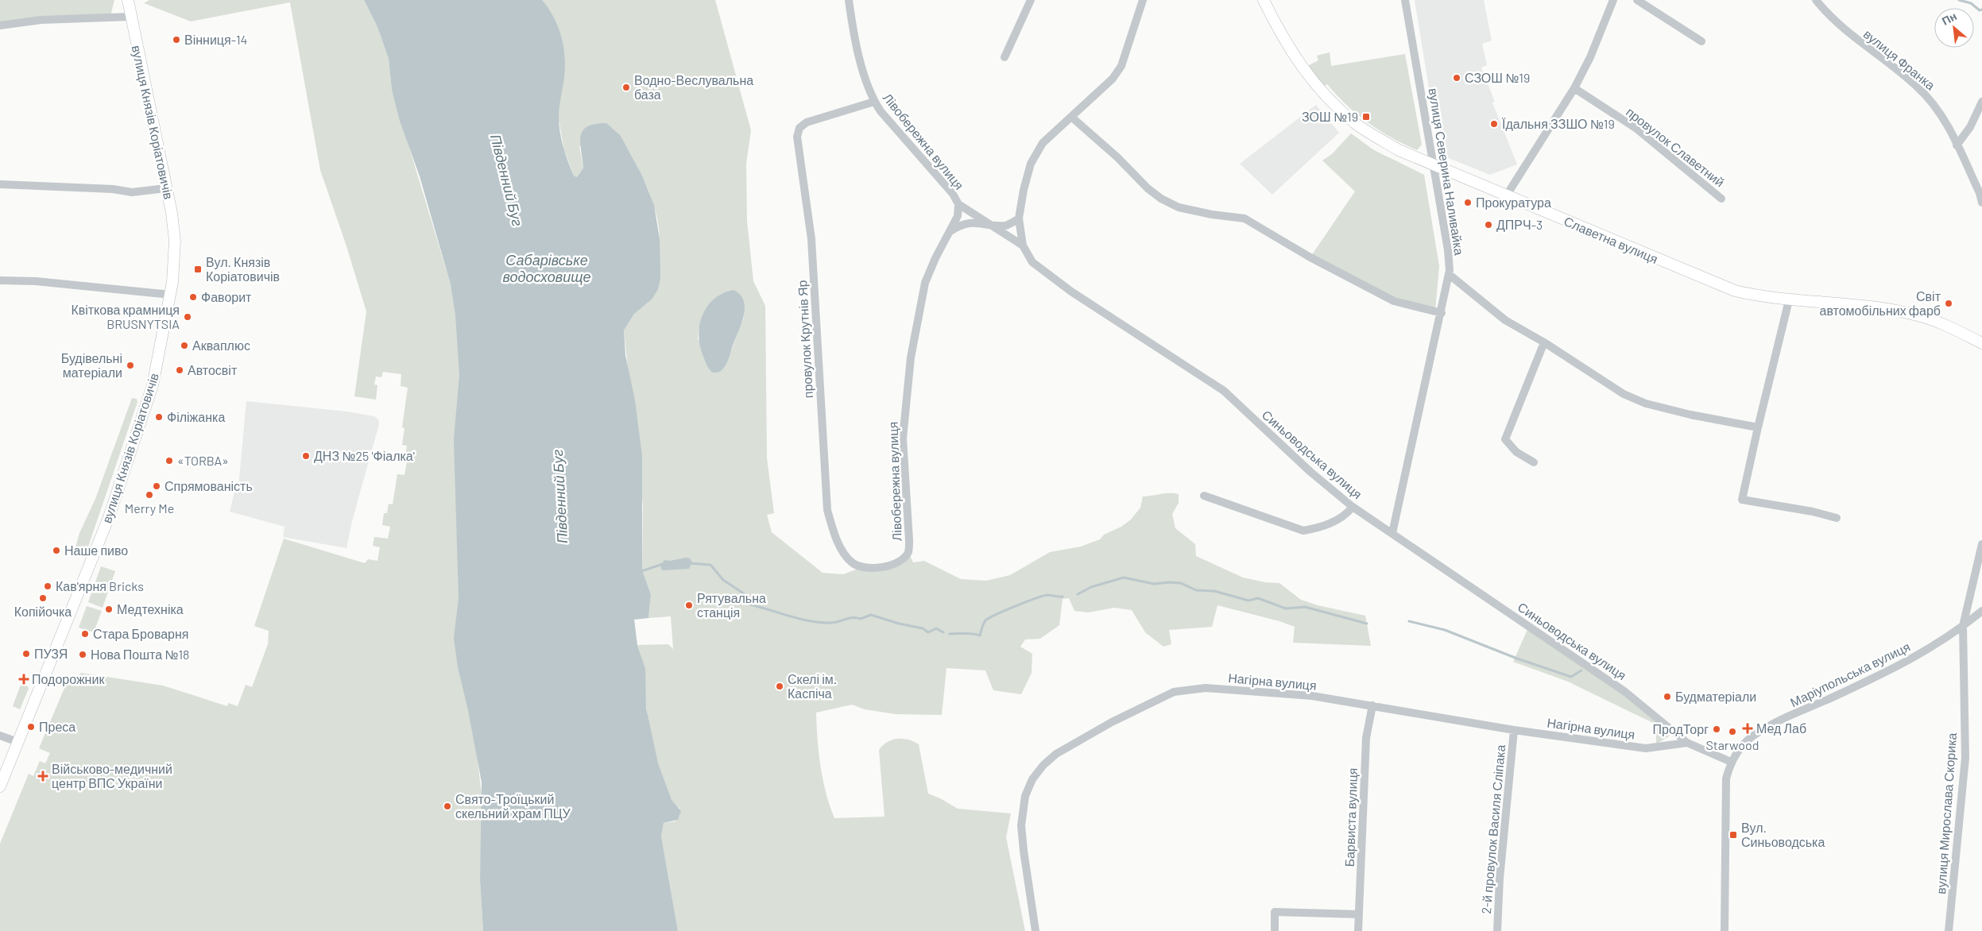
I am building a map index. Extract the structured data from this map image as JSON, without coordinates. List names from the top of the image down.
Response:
{
  "streets": {
    "main road": ["вулиця Князів Коріатовичів", "Славетна вулиця"],
    "street": [
      "вулиця Франка",
      "Лівобережна вулиця",
      "провулок Славетний",
      "вулиця Северина Наливайка",
      "провулок Крутнів Яр",
      "Синьоводська вулиця",
      "Маріупольська вулиця",
      "Нагірна вулиця",
      "вулиця Мирослава Скорика",
      "Барвиста вулиця",
      "2-й провулок Василя Сліпака"
    ]
  },
  "crossings": [
    ["Лівобережна вулиця", "провулок Крутнів Яр"],
    ["вулиця Северина Наливайка", "Славетна вулиця"],
    ["вулиця Северина Наливайка", "Синьоводська вулиця"],
    ["Синьоводська вулиця", "Маріупольська вулиця"],
    ["Синьоводська вулиця", "Нагірна вулиця"],
    ["Маріупольська вулиця", "вулиця Мирослава Скорика"],
    ["Нагірна вулиця", "Барвиста вулиця"],
    ["Нагірна вулиця", "2-й провулок Василя Сліпака"]
  ],
  "water": ["Південний Буг", "Сабарівське водосховище"],
  "places": {
    "other": [
      "Вінниця-14",
      "СЗОШ №19",
      "Водно-Веслувальна база",
      "Їдальня ЗЗШО №19",
      "Прокуратура",
      "ДПРЧ-3",
      "Фаворит",
      "Світ автомобільних фарб",
      "Квіткова крамниця BRUSNYTSIA",
      "Акваплюс",
      "Будівельні матеріали",
      "Автосвіт",
      "Філіжанка",
      "ДНЗ №25 'Фіалка'",
      "«TORBA»",
      "Спрямованість",
      "Merry Me",
      "Наше пиво",
      "Кав'ярня Bricks",
      "Копійочка",
      "Рятувальна станція",
      "Медтехніка",
      "Стара Броварня",
      "ПУЗЯ",
      "Нова Пошта №18",
      "Скелі ім. Каспіча",
      "Будматеріали",
      "Преса",
      "ПродТорг",
      "Starwood",
      "Свято-Троїцький скельний храм ПЦУ"
    ],
    "transit": ["ЗОШ №19", "Вул. Князів Коріатовичів", "Вул. Синьоводська"],
    "health": ["Подорожник", "Мед Лаб", "Військово-медичний центр ВПС України"]
  },
  "north": "top left"
}
